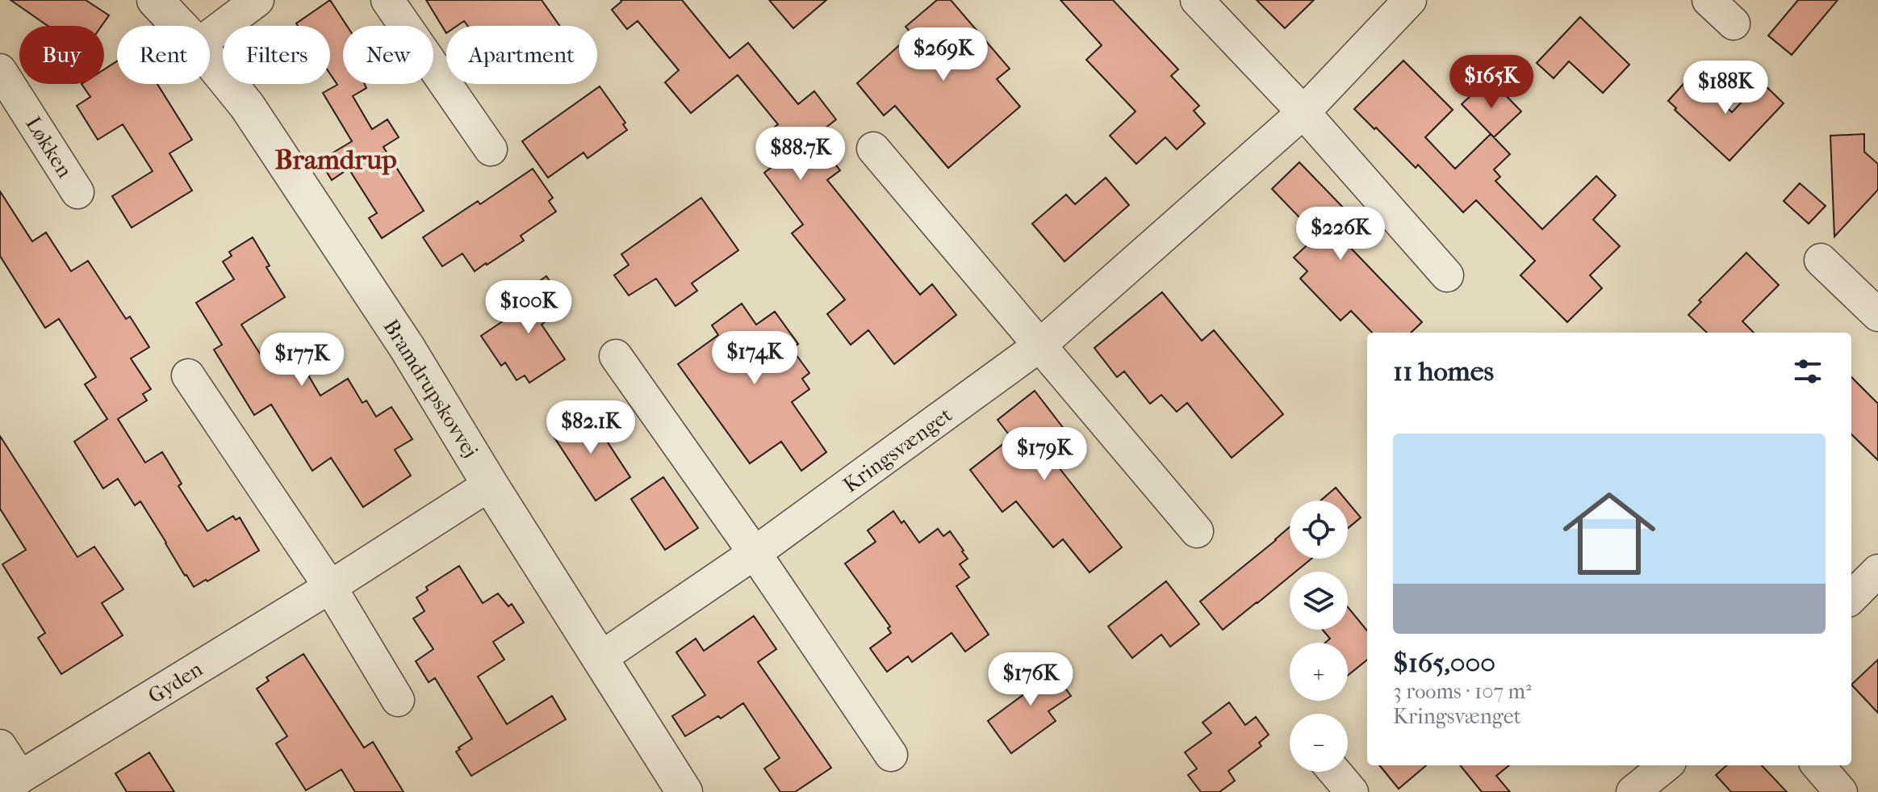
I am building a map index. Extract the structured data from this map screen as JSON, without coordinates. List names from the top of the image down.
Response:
{
  "streets": {
    "street": [
      "Løkken",
      "Bramdrupskovvej",
      "Kringsvænget",
      "Gyden"
    ]
  },
  "crossings": [
    ["Bramdrupskovvej", "Kringsvænget"],
    ["Bramdrupskovvej", "Gyden"]
  ],
  "districts": ["Bramdrup"],
  "page": {
    "chip": [
      "Buy",
      "Rent",
      "Filters",
      "New",
      "Apartment"
    ],
    "price": [
      "$269K",
      "$165K",
      "$188K",
      "$88.7K",
      "$226K",
      "$100K",
      "$174K",
      "$177K",
      "$82.1K",
      "$179K",
      "$176K"
    ],
    "heading": "11 homes",
    "list": [
      {
        "name": "$165,000",
        "note": "3 rooms · 107 m² · Kringsvænget"
      }
    ],
    "map_buttons": ["+", "−"]
  }
}
